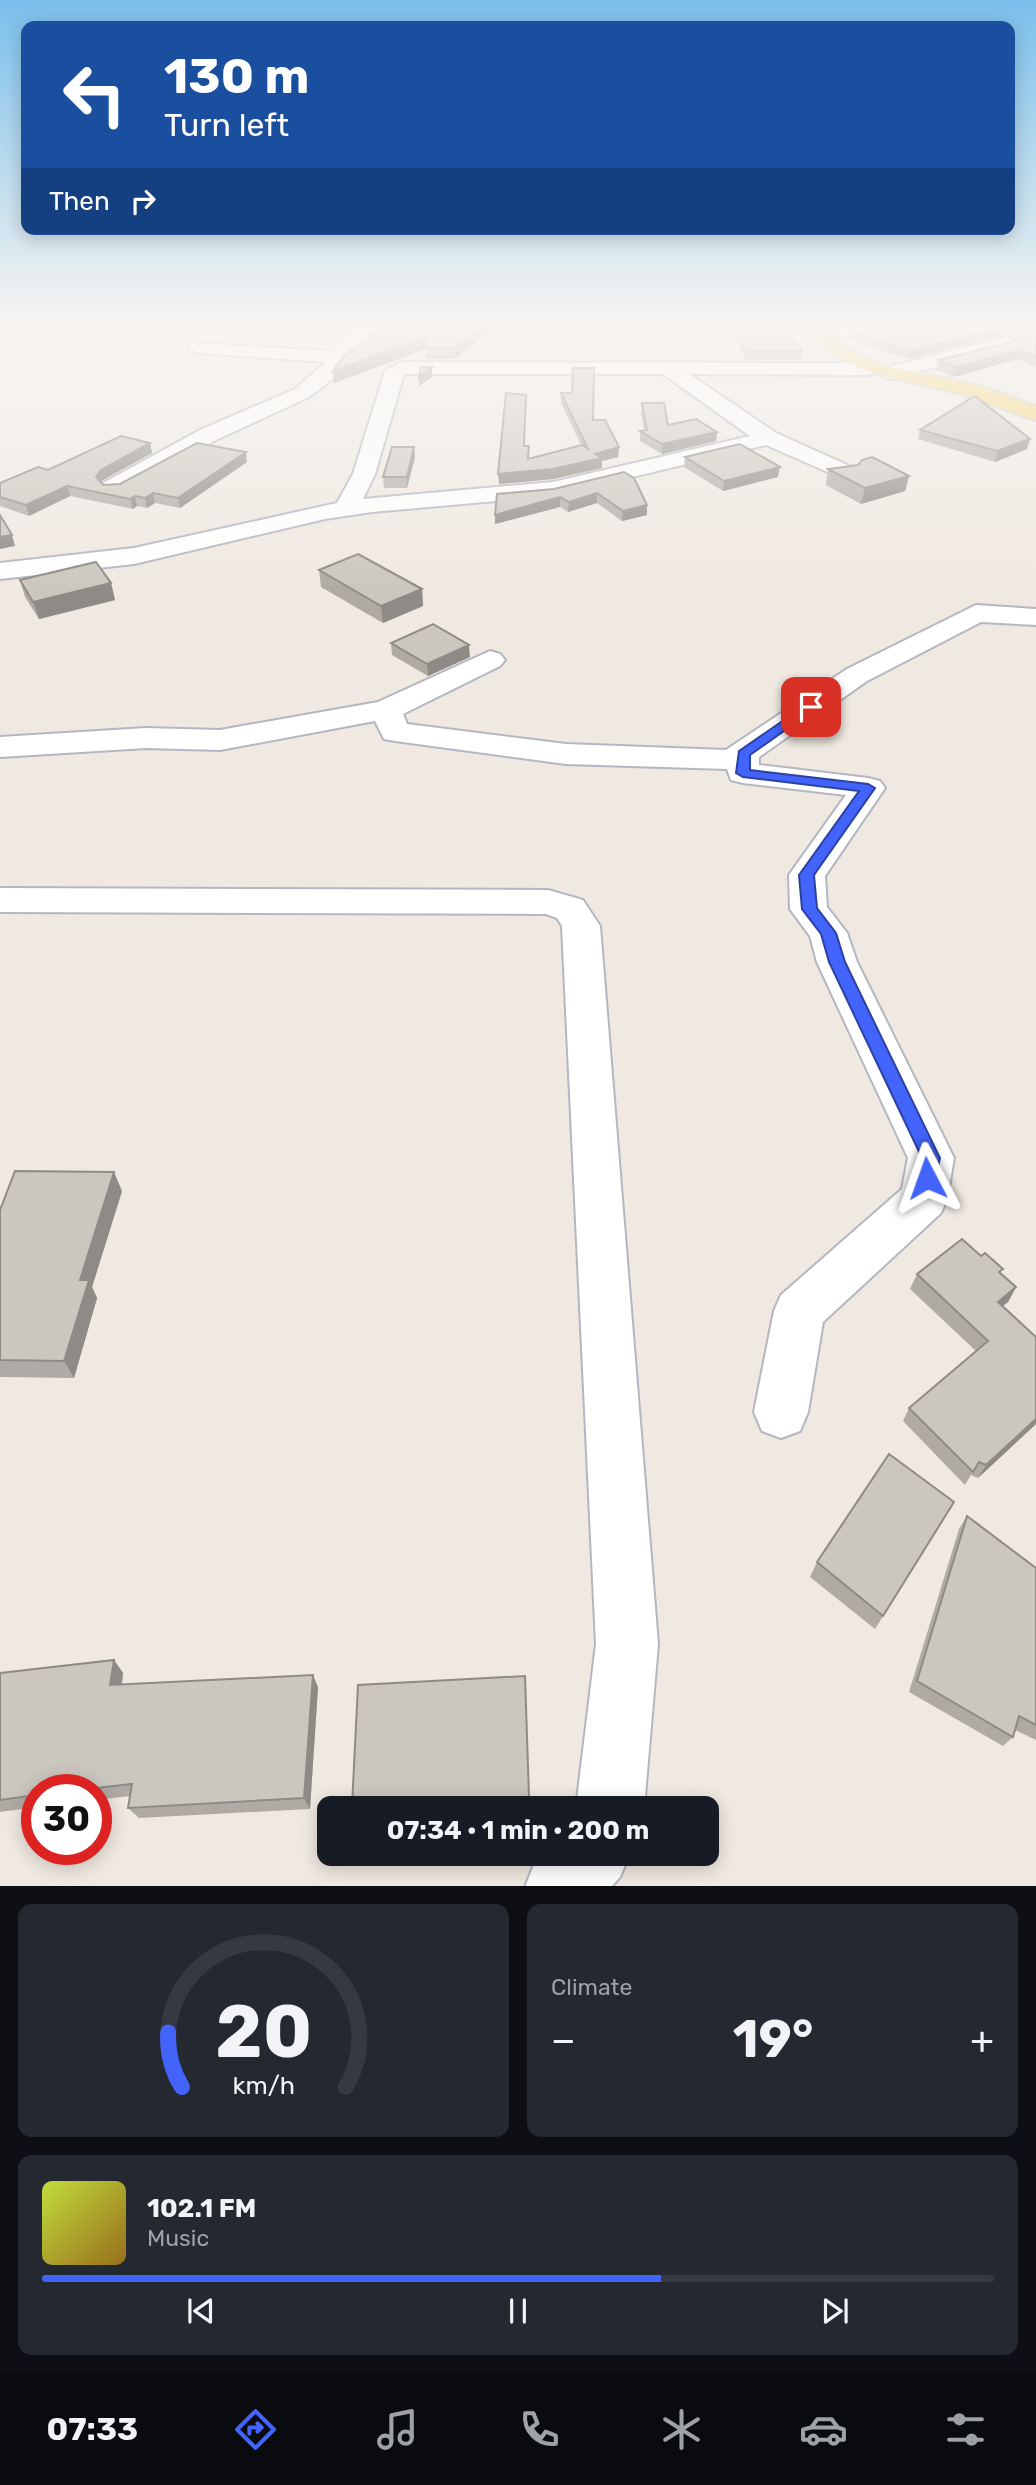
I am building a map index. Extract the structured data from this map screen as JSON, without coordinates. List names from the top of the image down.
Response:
{
  "page": {
    "turn": ["130 m", "Turn left"],
    "then": "Then",
    "limit": "30",
    "trip": "07:34 · 1 min · 200 m",
    "tile": "Climate",
    "heat": ["−", "19°", "+"],
    "song": ["102.1 FM", "Music"],
    "tabs": "07:33",
    "gauge": ["20", "km/h"]
  }
}
